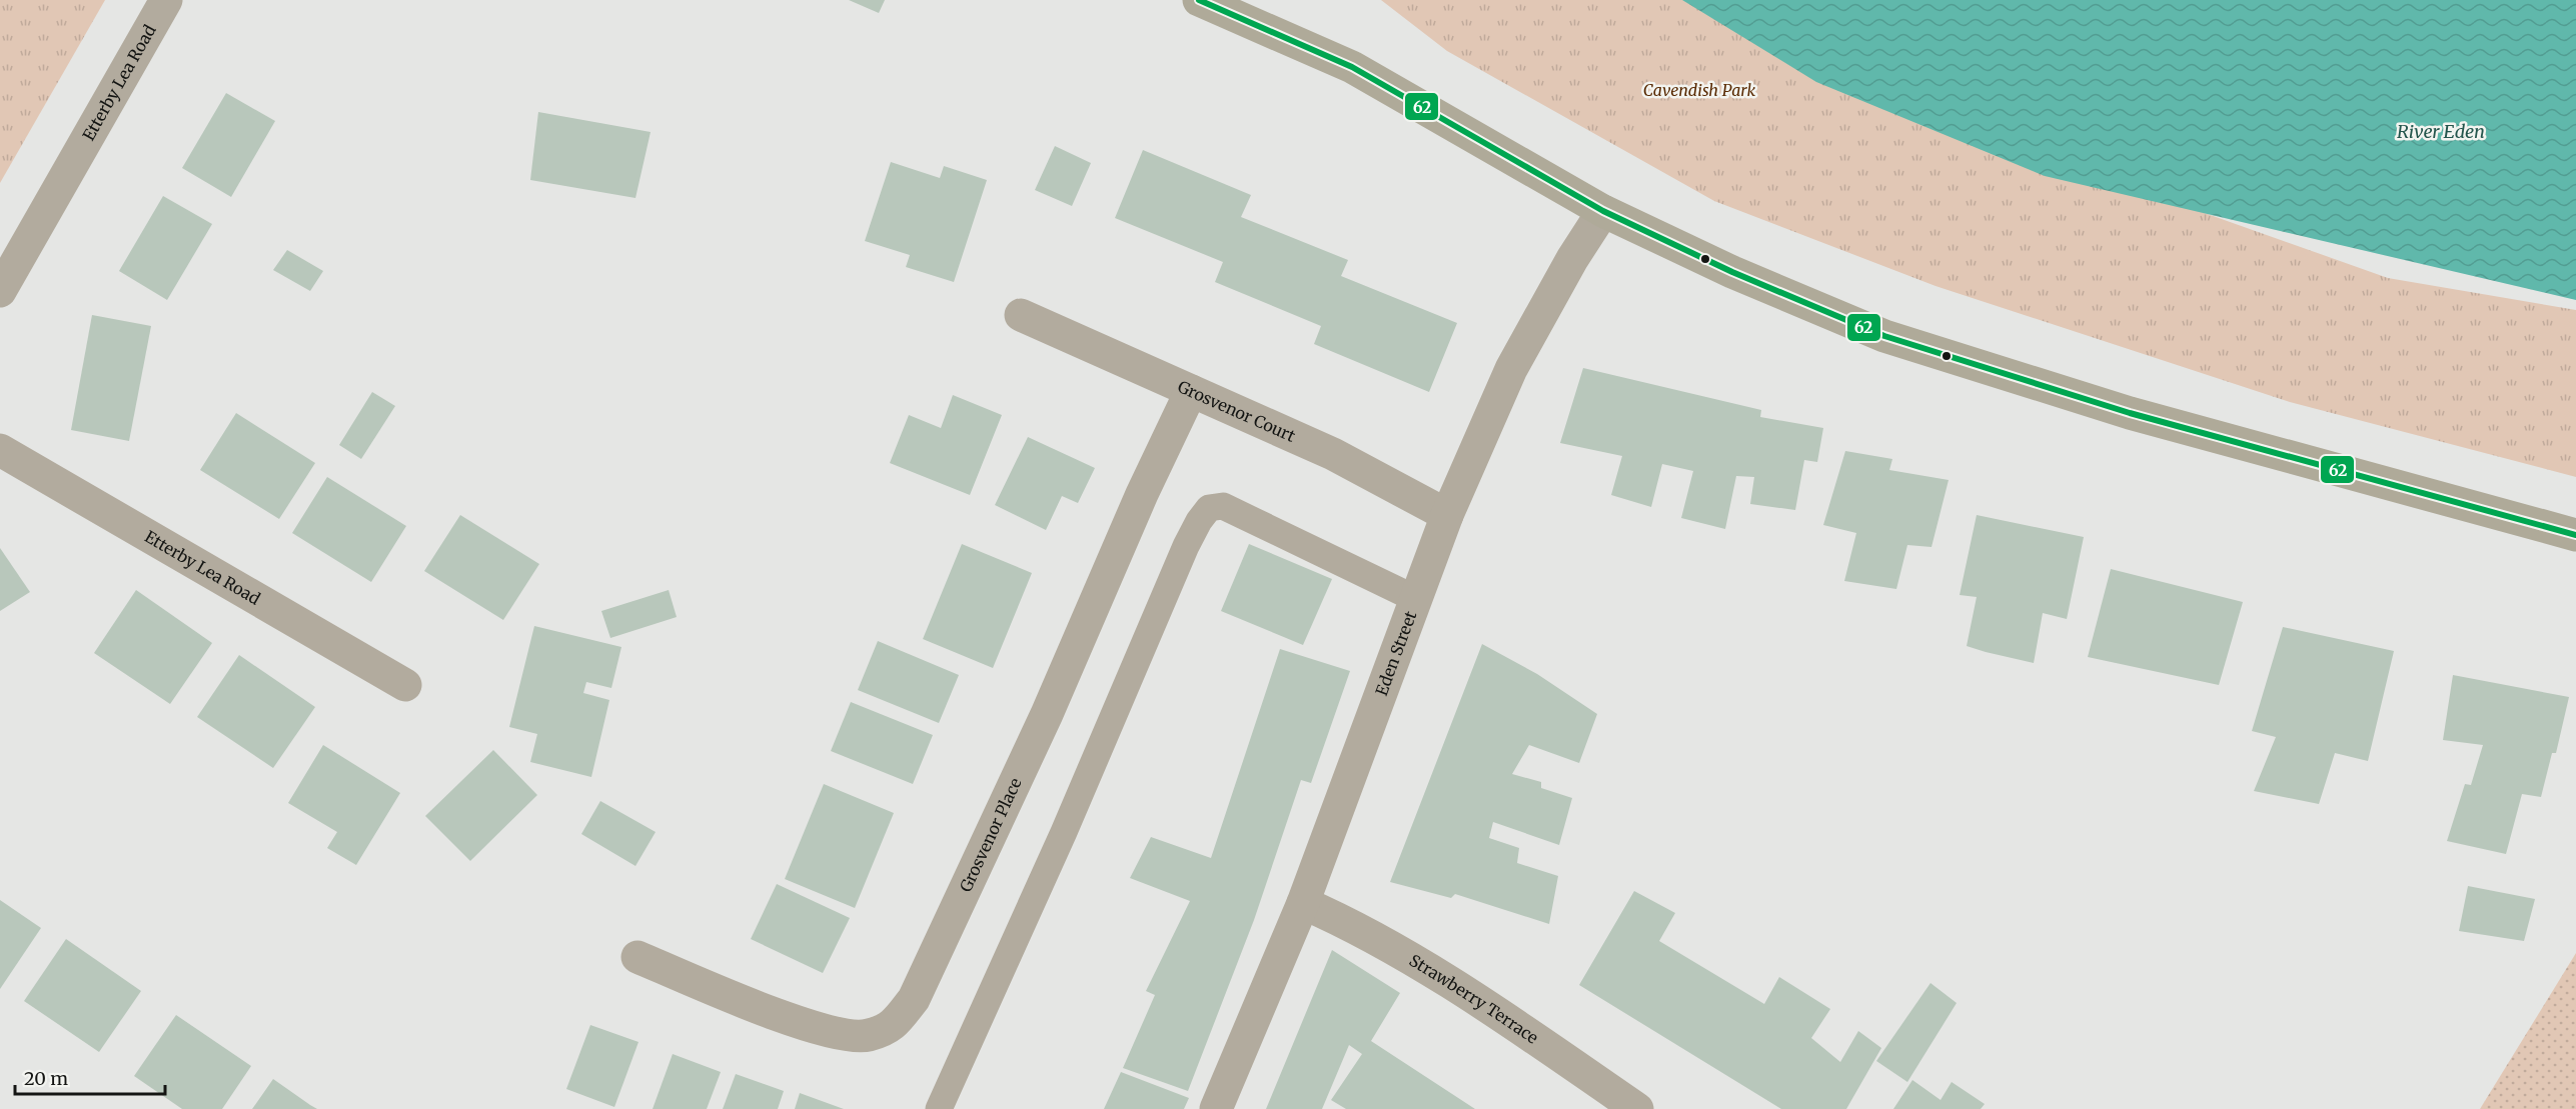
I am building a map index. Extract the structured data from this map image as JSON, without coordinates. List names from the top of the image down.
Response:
{
  "streets": {
    "street": [
      "Etterby Lea Road",
      "Grosvenor Court",
      "Eden Street",
      "Grosvenor Place",
      "Strawberry Terrace"
    ]
  },
  "crossings": [
    ["Grosvenor Court", "Eden Street"],
    ["Grosvenor Court", "Grosvenor Place"],
    ["Eden Street", "Strawberry Terrace"]
  ],
  "water": ["River Eden"],
  "parks": ["Cavendish Park"],
  "lines": ["transit line 62"],
  "scale_bar": "20 m"
}
